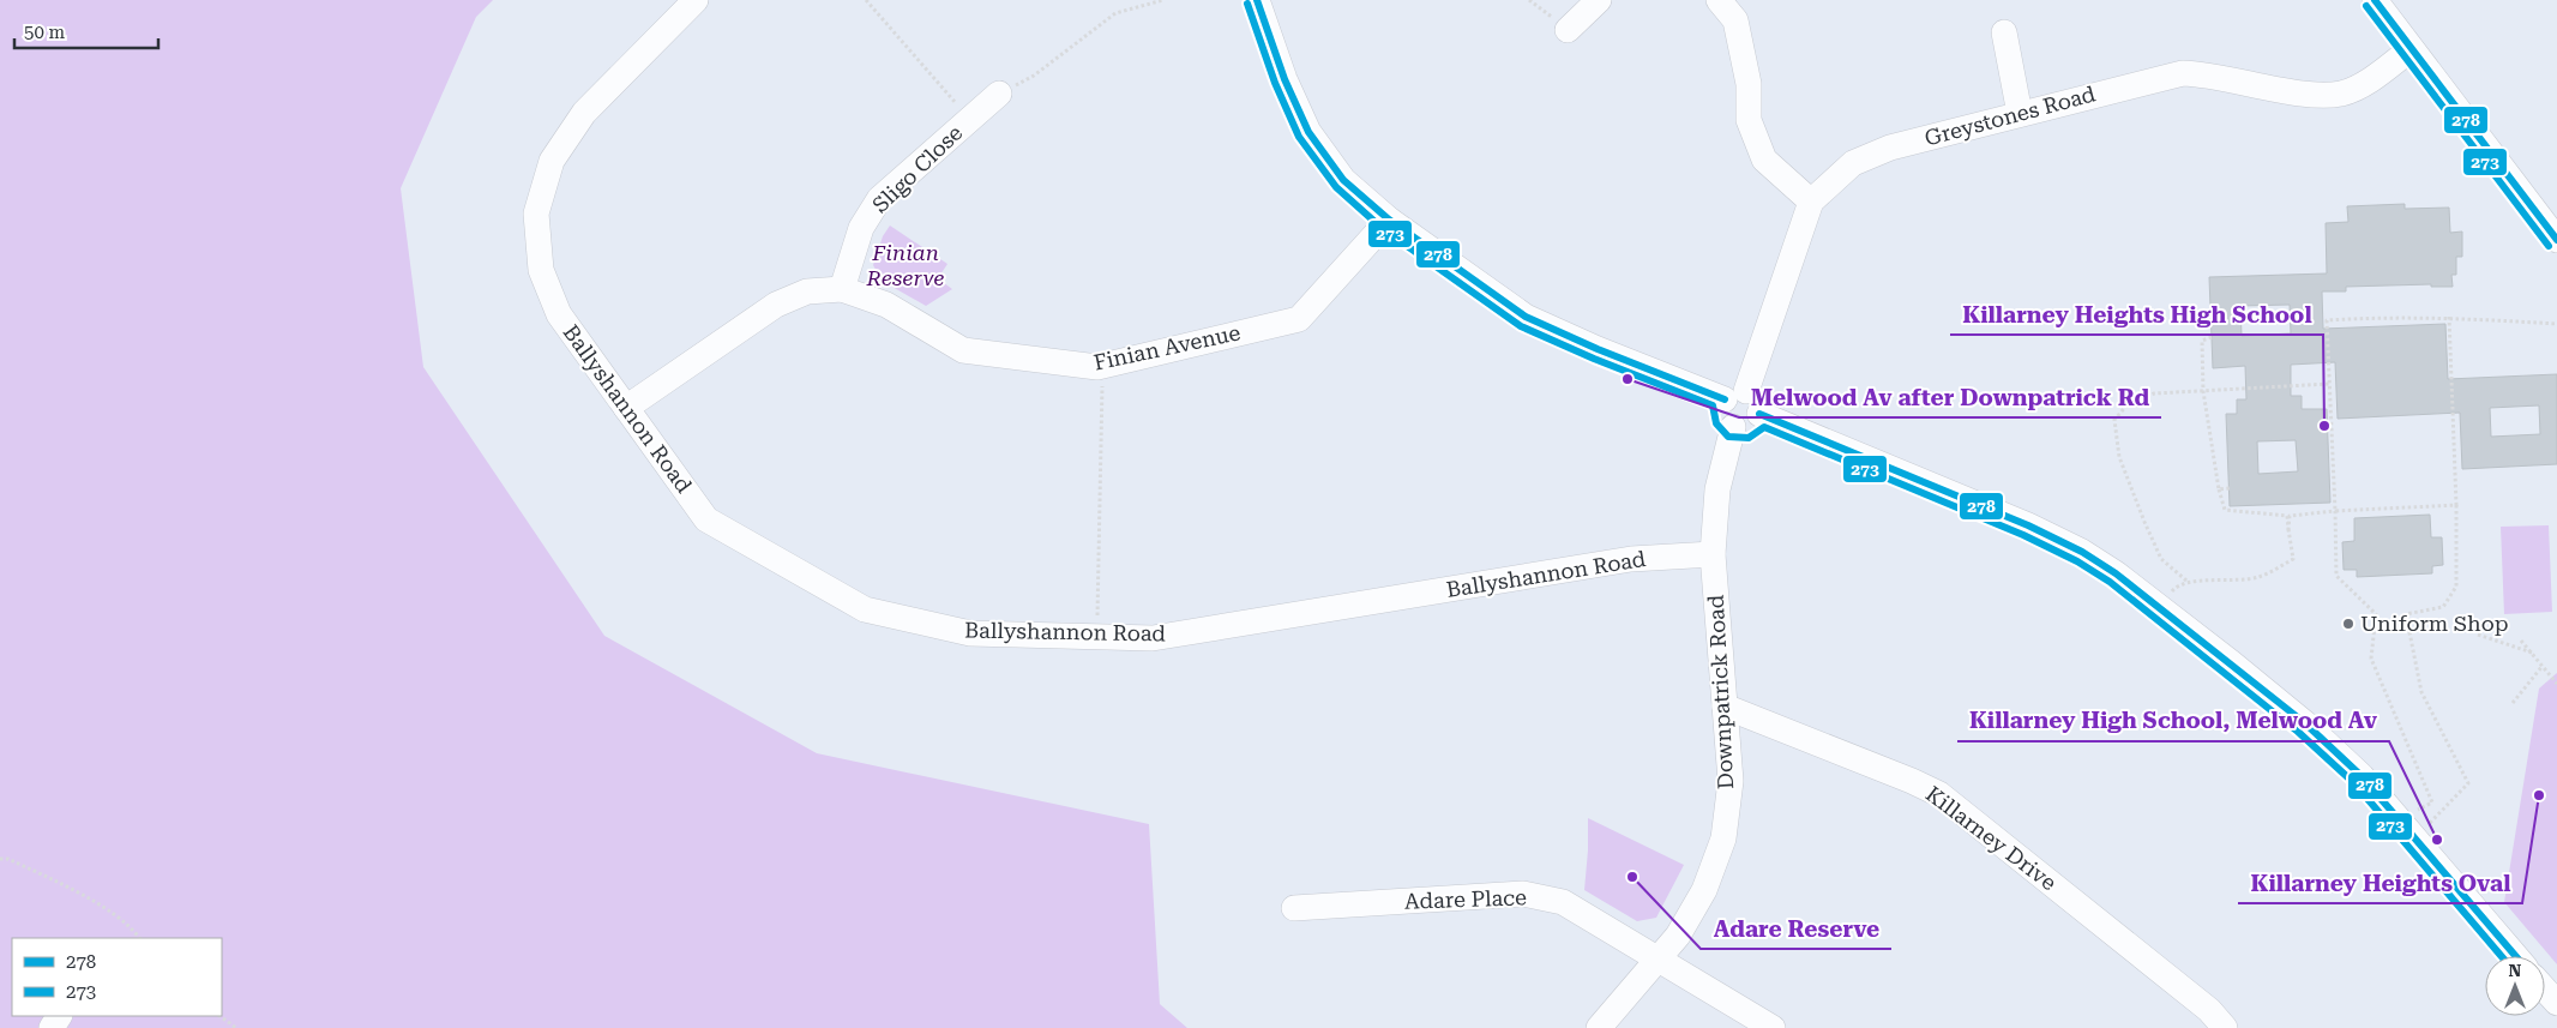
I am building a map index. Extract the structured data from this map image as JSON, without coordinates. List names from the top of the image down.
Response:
{
  "streets": {
    "street": [
      "Greystones Road",
      "Sligo Close",
      "Finian Avenue",
      "Ballyshannon Road",
      "Downpatrick Road",
      "Killarney Drive",
      "Adare Place"
    ]
  },
  "crossings": [
    ["Greystones Road", "Downpatrick Road"],
    ["Sligo Close", "Finian Avenue"],
    ["Finian Avenue", "Ballyshannon Road"],
    ["Ballyshannon Road", "Downpatrick Road"],
    ["Downpatrick Road", "Killarney Drive"],
    ["Downpatrick Road", "Adare Place"]
  ],
  "parks": ["Finian Reserve"],
  "places": [
    "Melwood Av after Downpatrick Rd",
    "Killarney Heights High School",
    "Uniform Shop",
    "Killarney Heights Oval",
    "Killarney High School, Melwood Av",
    "Adare Reserve"
  ],
  "lines": ["transit line 278", "transit line 273"],
  "legend": ["278", "273"],
  "scale_bar": "50 m",
  "north": "top"
}
